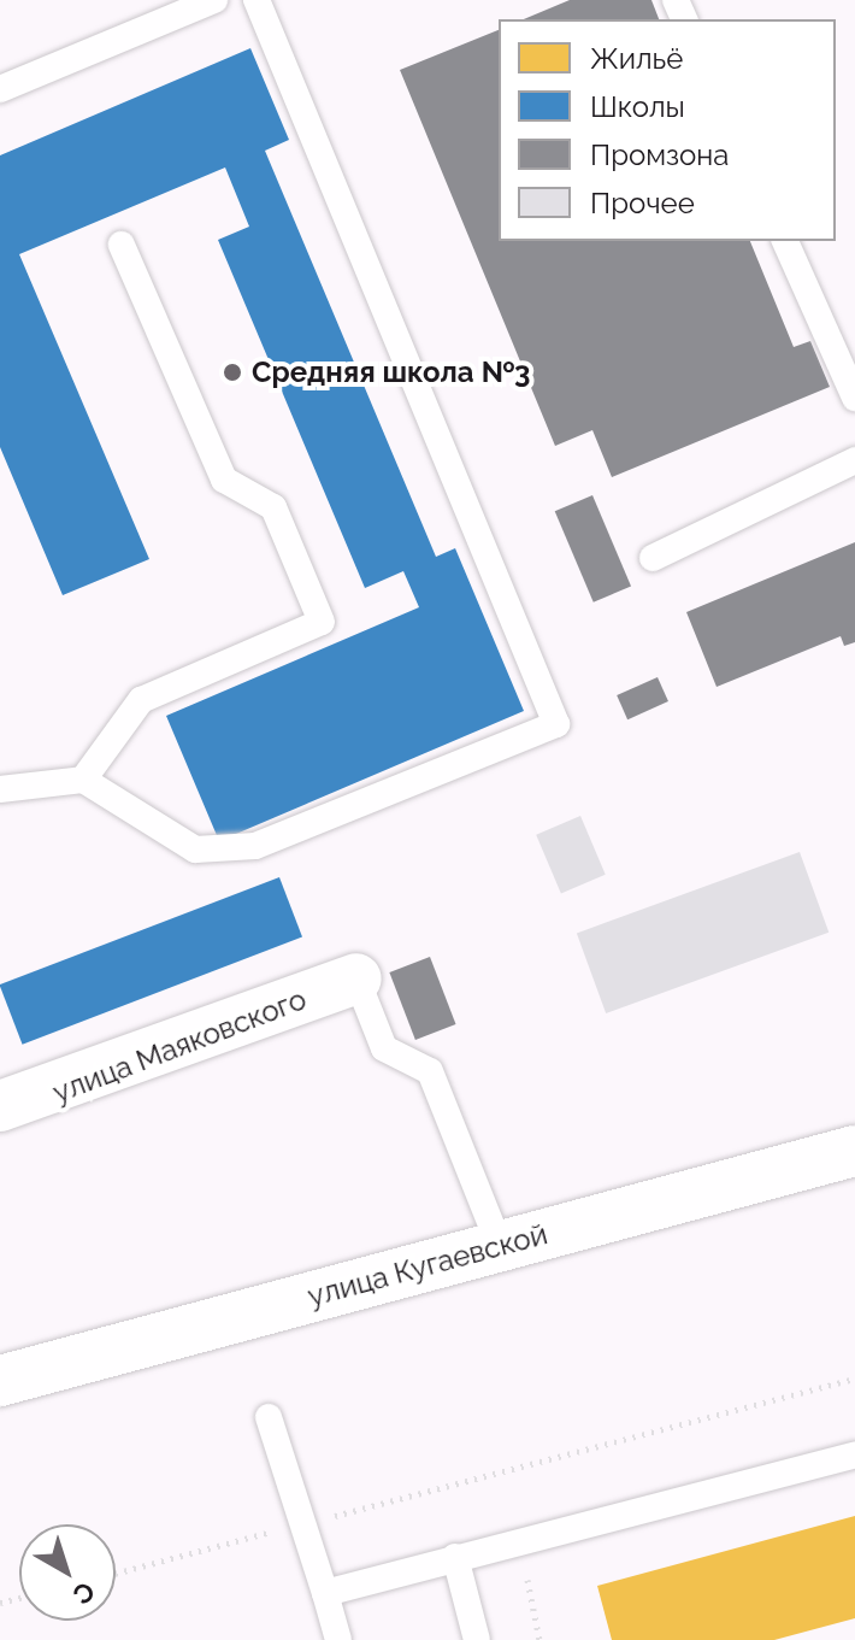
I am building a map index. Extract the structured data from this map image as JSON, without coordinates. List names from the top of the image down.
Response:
{
  "streets": {
    "street": ["улица Маяковского", "улица Кугаевской"]
  },
  "places": ["Средняя школа №3"],
  "legend": [
    "Жильё",
    "Школы",
    "Промзона",
    "Прочее"
  ],
  "north": "bottom right"
}
